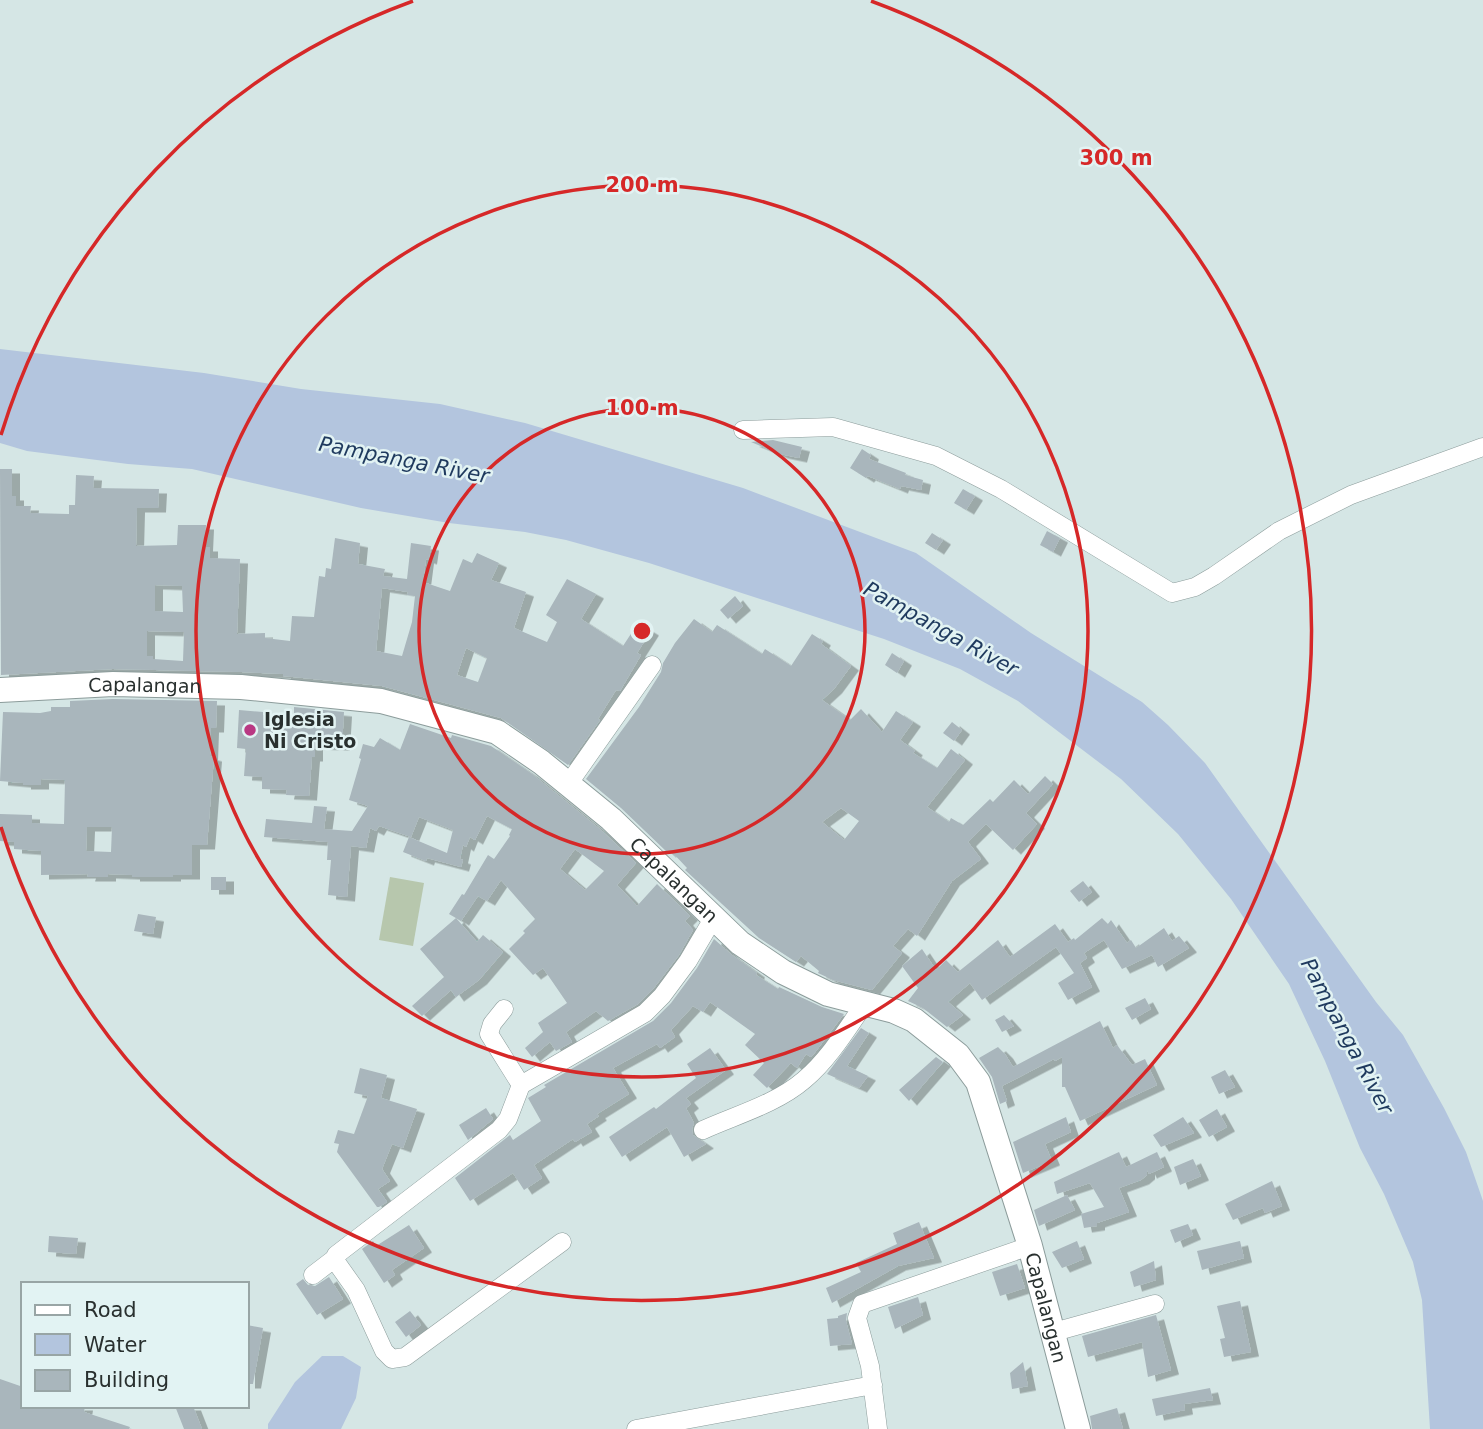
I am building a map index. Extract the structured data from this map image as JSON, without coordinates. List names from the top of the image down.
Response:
{
  "streets": {
    "street": ["Capalangan"]
  },
  "water": ["Pampanga River"],
  "places": ["Iglesia Ni Cristo"],
  "legend": ["Road", "Water", "Building"],
  "rings": ["300 m", "200 m", "100 m"]
}
